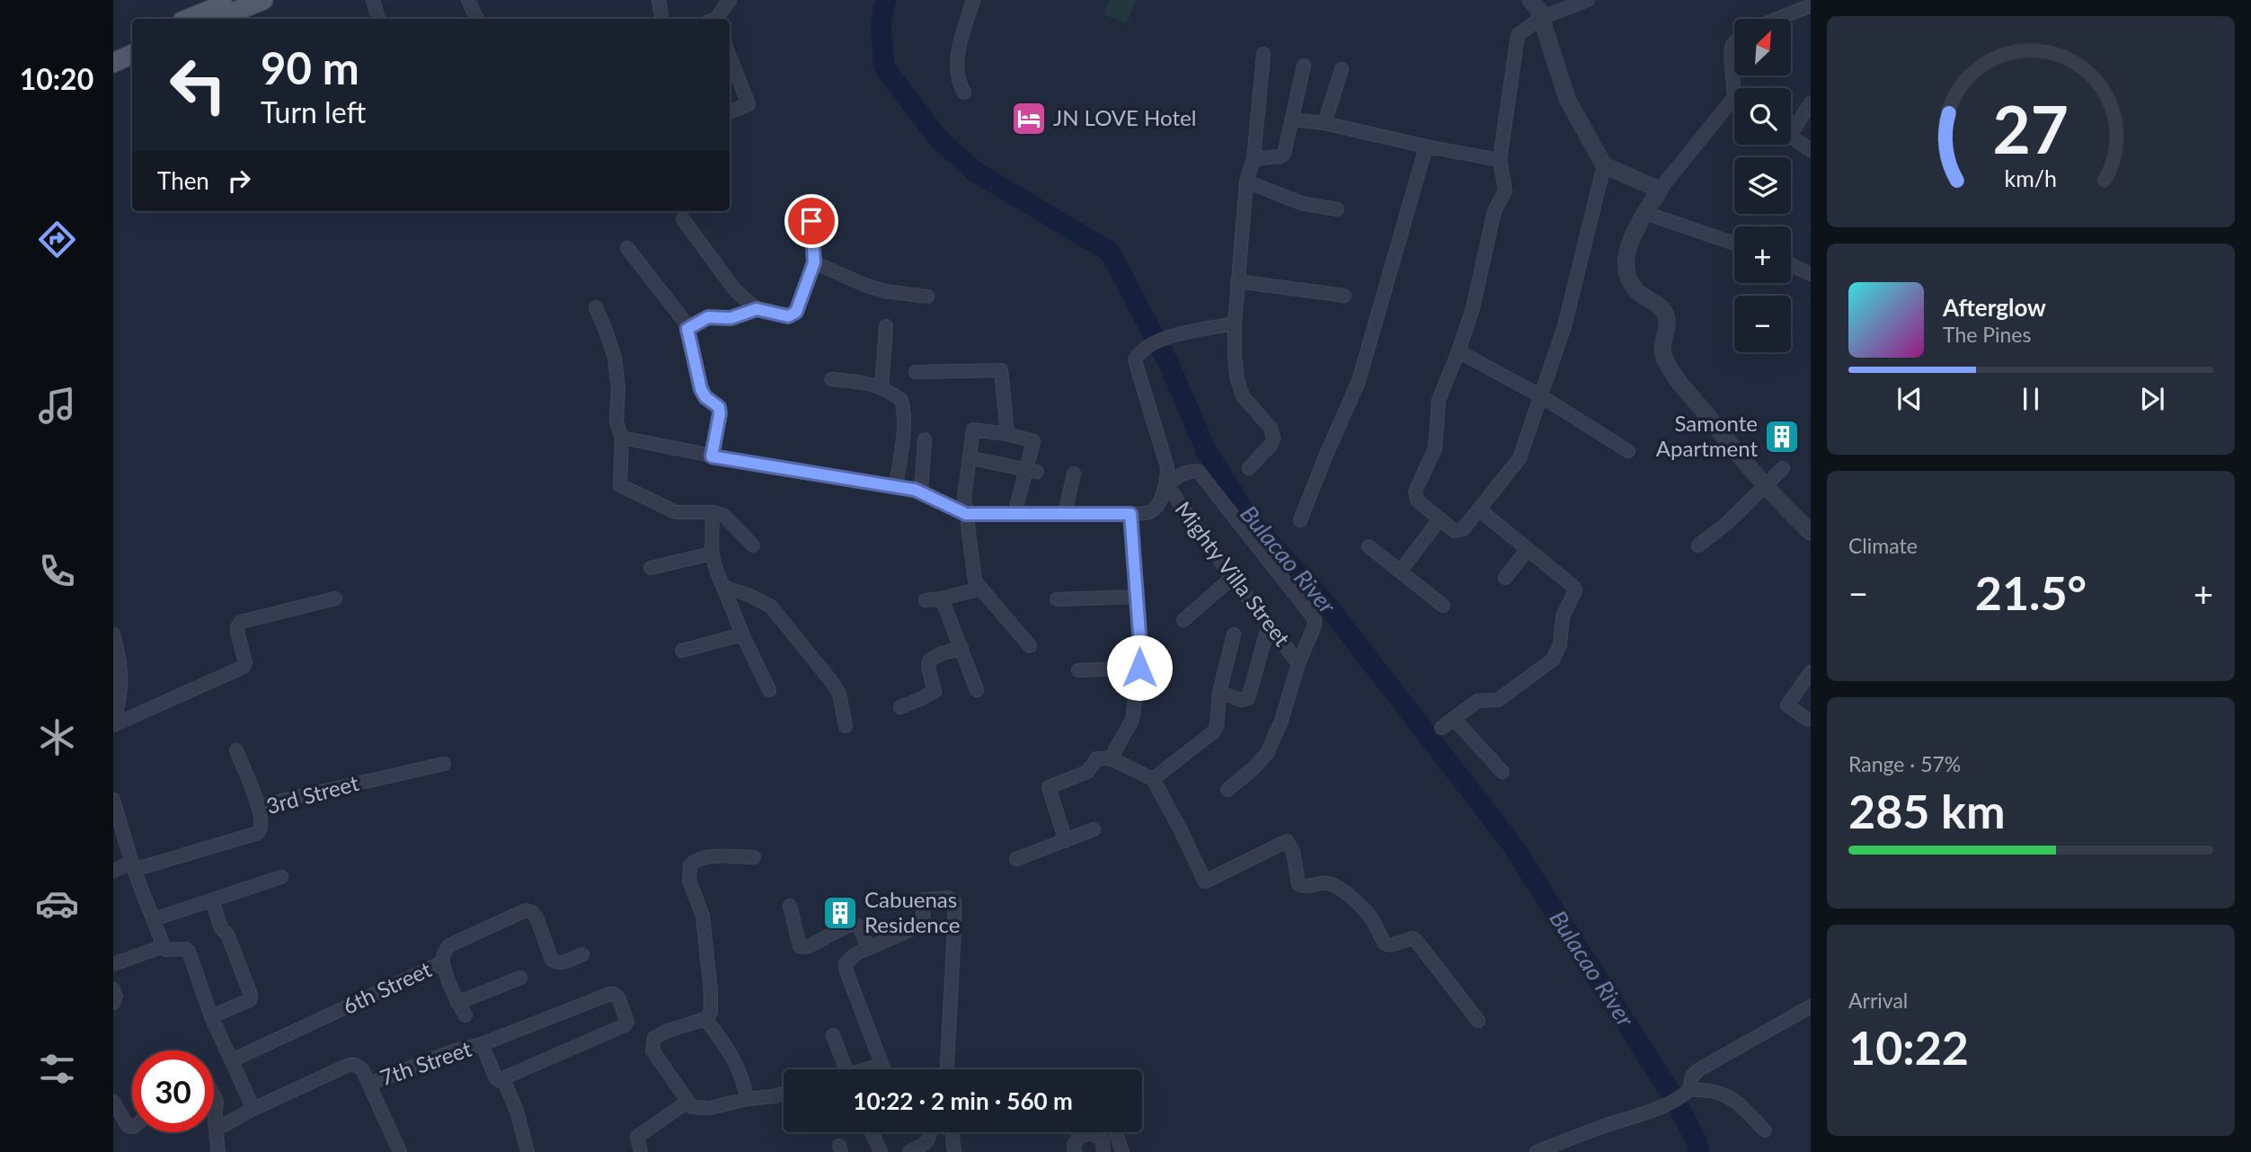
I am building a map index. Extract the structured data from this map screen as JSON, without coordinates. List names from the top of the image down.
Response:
{
  "streets": {
    "street": [
      "Mighty Villa Street",
      "3rd Street",
      "6th Street",
      "7th Street"
    ]
  },
  "water": ["Bulacao River"],
  "places": {
    "hotel": ["JN LOVE Hotel"],
    "building": ["Samonte Apartment", "Cabuenas Residence"]
  },
  "north": "top right",
  "page": {
    "tabs": "10:20",
    "map_buttons": ["+", "−"],
    "turn": ["90 m", "Turn left"],
    "then": "Then",
    "song": ["Afterglow", "The Pines"],
    "tile": [
      "Climate",
      ["Range · 57%", "285 km"],
      ["Arrival", "10:22"]
    ],
    "heat": ["−", "21.5°", "+"],
    "limit": "30",
    "trip": "10:22 · 2 min · 560 m",
    "gauge": ["27", "km/h"]
  }
}
